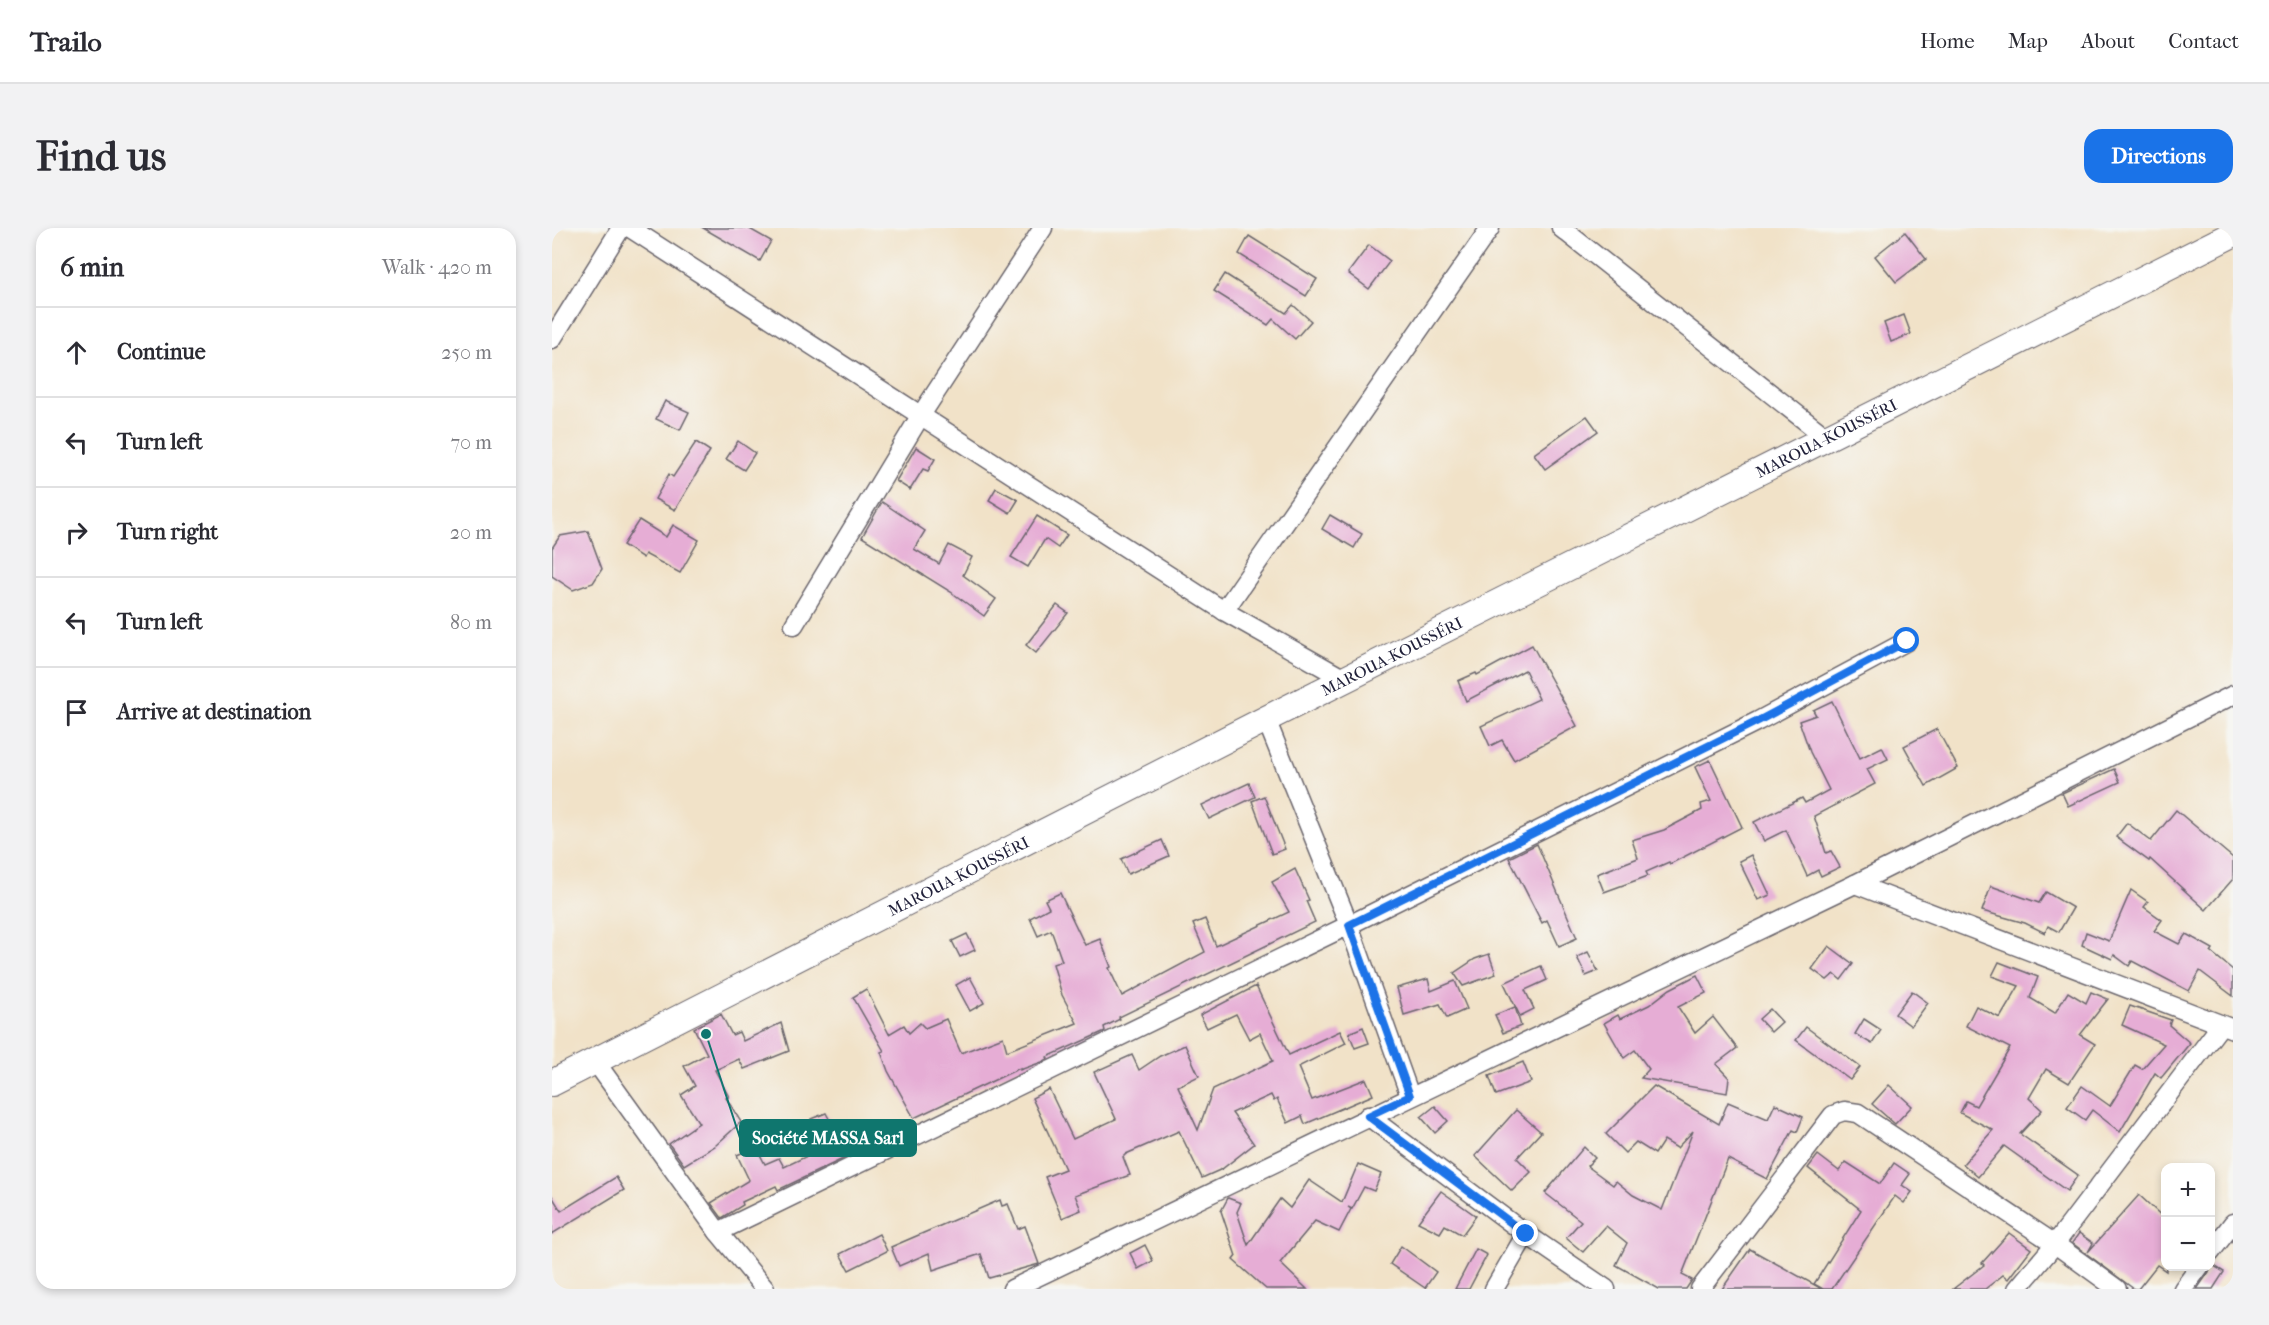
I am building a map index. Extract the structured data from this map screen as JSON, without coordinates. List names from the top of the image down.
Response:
{
  "streets": {
    "highway": ["MAROUA-KOUSSÉRI"]
  },
  "places": ["Société MASSA Sarl"],
  "page": {
    "header": "Trailo",
    "nav": [
      "Home",
      "Map",
      "About",
      "Contact"
    ],
    "buttons": "Directions",
    "title": "Find us",
    "heading": ["6 min", "Walk · 420 m"],
    "list": [
      ["Continue", "250 m"],
      ["Turn left", "70 m"],
      ["Turn right", "20 m"],
      ["Turn left", "80 m"],
      "Arrive at destination"
    ],
    "map_buttons": ["+", "−"]
  }
}
